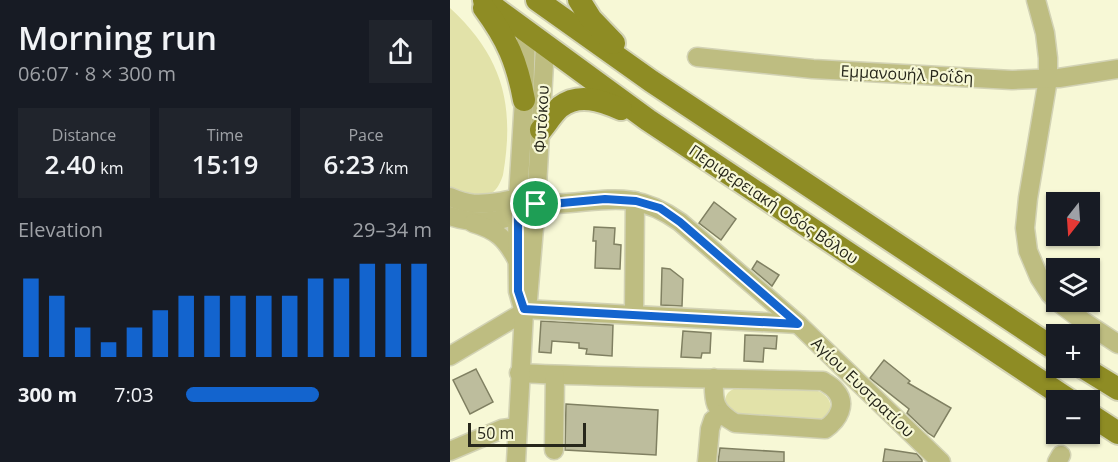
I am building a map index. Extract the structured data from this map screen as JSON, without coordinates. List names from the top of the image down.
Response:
{
  "streets": {
    "main road": ["Φυτόκου", "Περιφερειακή Οδός Βόλου"],
    "street": ["Εμμανουήλ Ροΐδη", "Αγίου Ευστρατίου"]
  },
  "crossings": [
    ["Φυτόκου", "Περιφερειακή Οδός Βόλου"],
    ["Φυτόκου", "Αγίου Ευστρατίου"]
  ],
  "scale_bar": "50 m",
  "north": "bottom",
  "page": {
    "heading": ["Morning run", "06:07 · 8 × 300 m"],
    "stats": [
      ["Distance", "2.40 km"],
      ["Time", "15:19"],
      ["Pace", "6:23 /km"]
    ],
    "map_buttons": ["+", "−"],
    "chart": ["Elevation", "29–34 m"],
    "list": [
      {
        "name": "300 m",
        "note": "7:03"
      }
    ],
    "scale": "50 m"
  }
}
